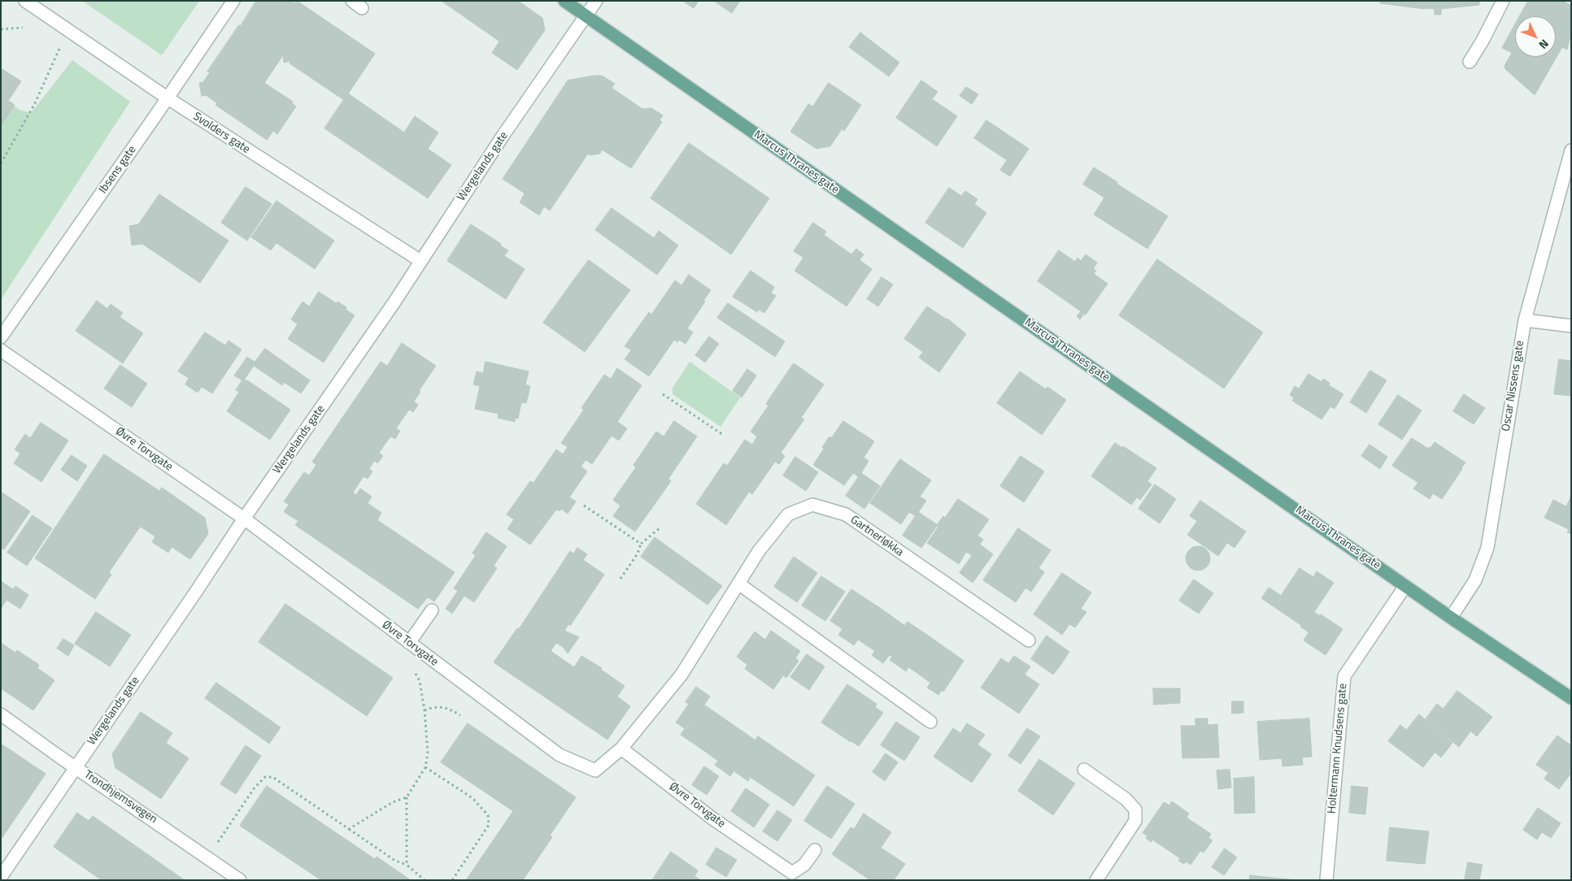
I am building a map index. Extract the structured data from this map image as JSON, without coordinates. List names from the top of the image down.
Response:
{
  "streets": {
    "main road": ["Marcus Thranes gate"],
    "street": [
      "Svolders gate",
      "Wergelands gate",
      "Ibsens gate",
      "Oscar Nissens gate",
      "Øvre Torvgate",
      "Gartnerløkka",
      "Holtermann Knudsens gate",
      "Trondhjemsvegen"
    ]
  },
  "crossings": [
    ["Svolders gate", "Wergelands gate"],
    ["Svolders gate", "Ibsens gate"],
    ["Marcus Thranes gate", "Wergelands gate"],
    ["Marcus Thranes gate", "Oscar Nissens gate"],
    ["Marcus Thranes gate", "Holtermann Knudsens gate"],
    ["Wergelands gate", "Øvre Torvgate"],
    ["Wergelands gate", "Trondhjemsvegen"],
    ["Øvre Torvgate", "Gartnerløkka"]
  ],
  "north": "bottom right"
}
